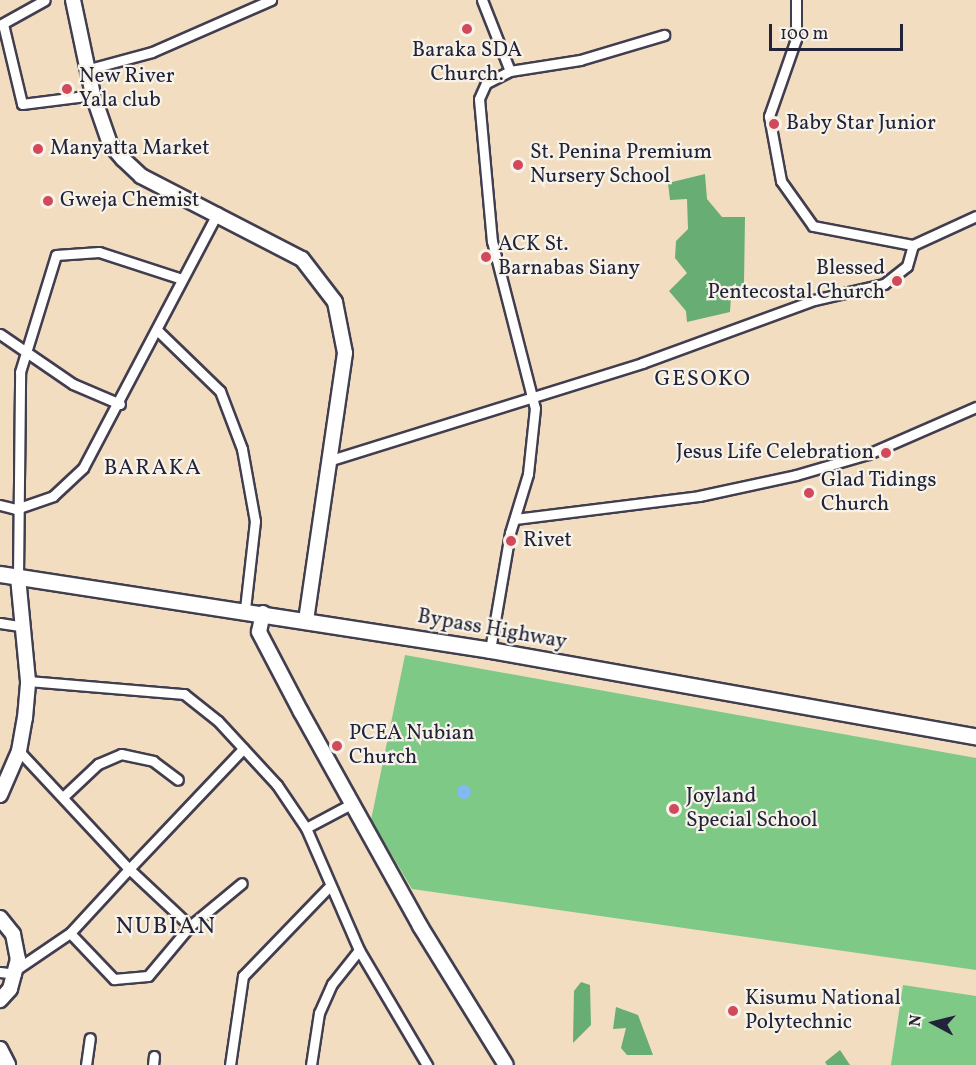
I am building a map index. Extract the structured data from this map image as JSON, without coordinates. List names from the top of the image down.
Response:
{
  "streets": {
    "main road": ["Bypass Highway"]
  },
  "districts": ["GESOKO", "BARAKA", "NUBIAN"],
  "places": [
    "Baraka SDA Church.",
    "New River Yala club",
    "Baby Star Junior",
    "Manyatta Market",
    "St. Penina Premium Nursery School",
    "Gweja Chemist",
    "ACK St. Barnabas Siany",
    "Blessed Pentecostal Church",
    "Jesus Life Celebration",
    "Glad Tidings Church",
    "Rivet",
    "PCEA Nubian Church",
    "Joyland Special School",
    "Kisumu National Polytechnic"
  ],
  "scale_bar": "100 m",
  "north": "left"
}
